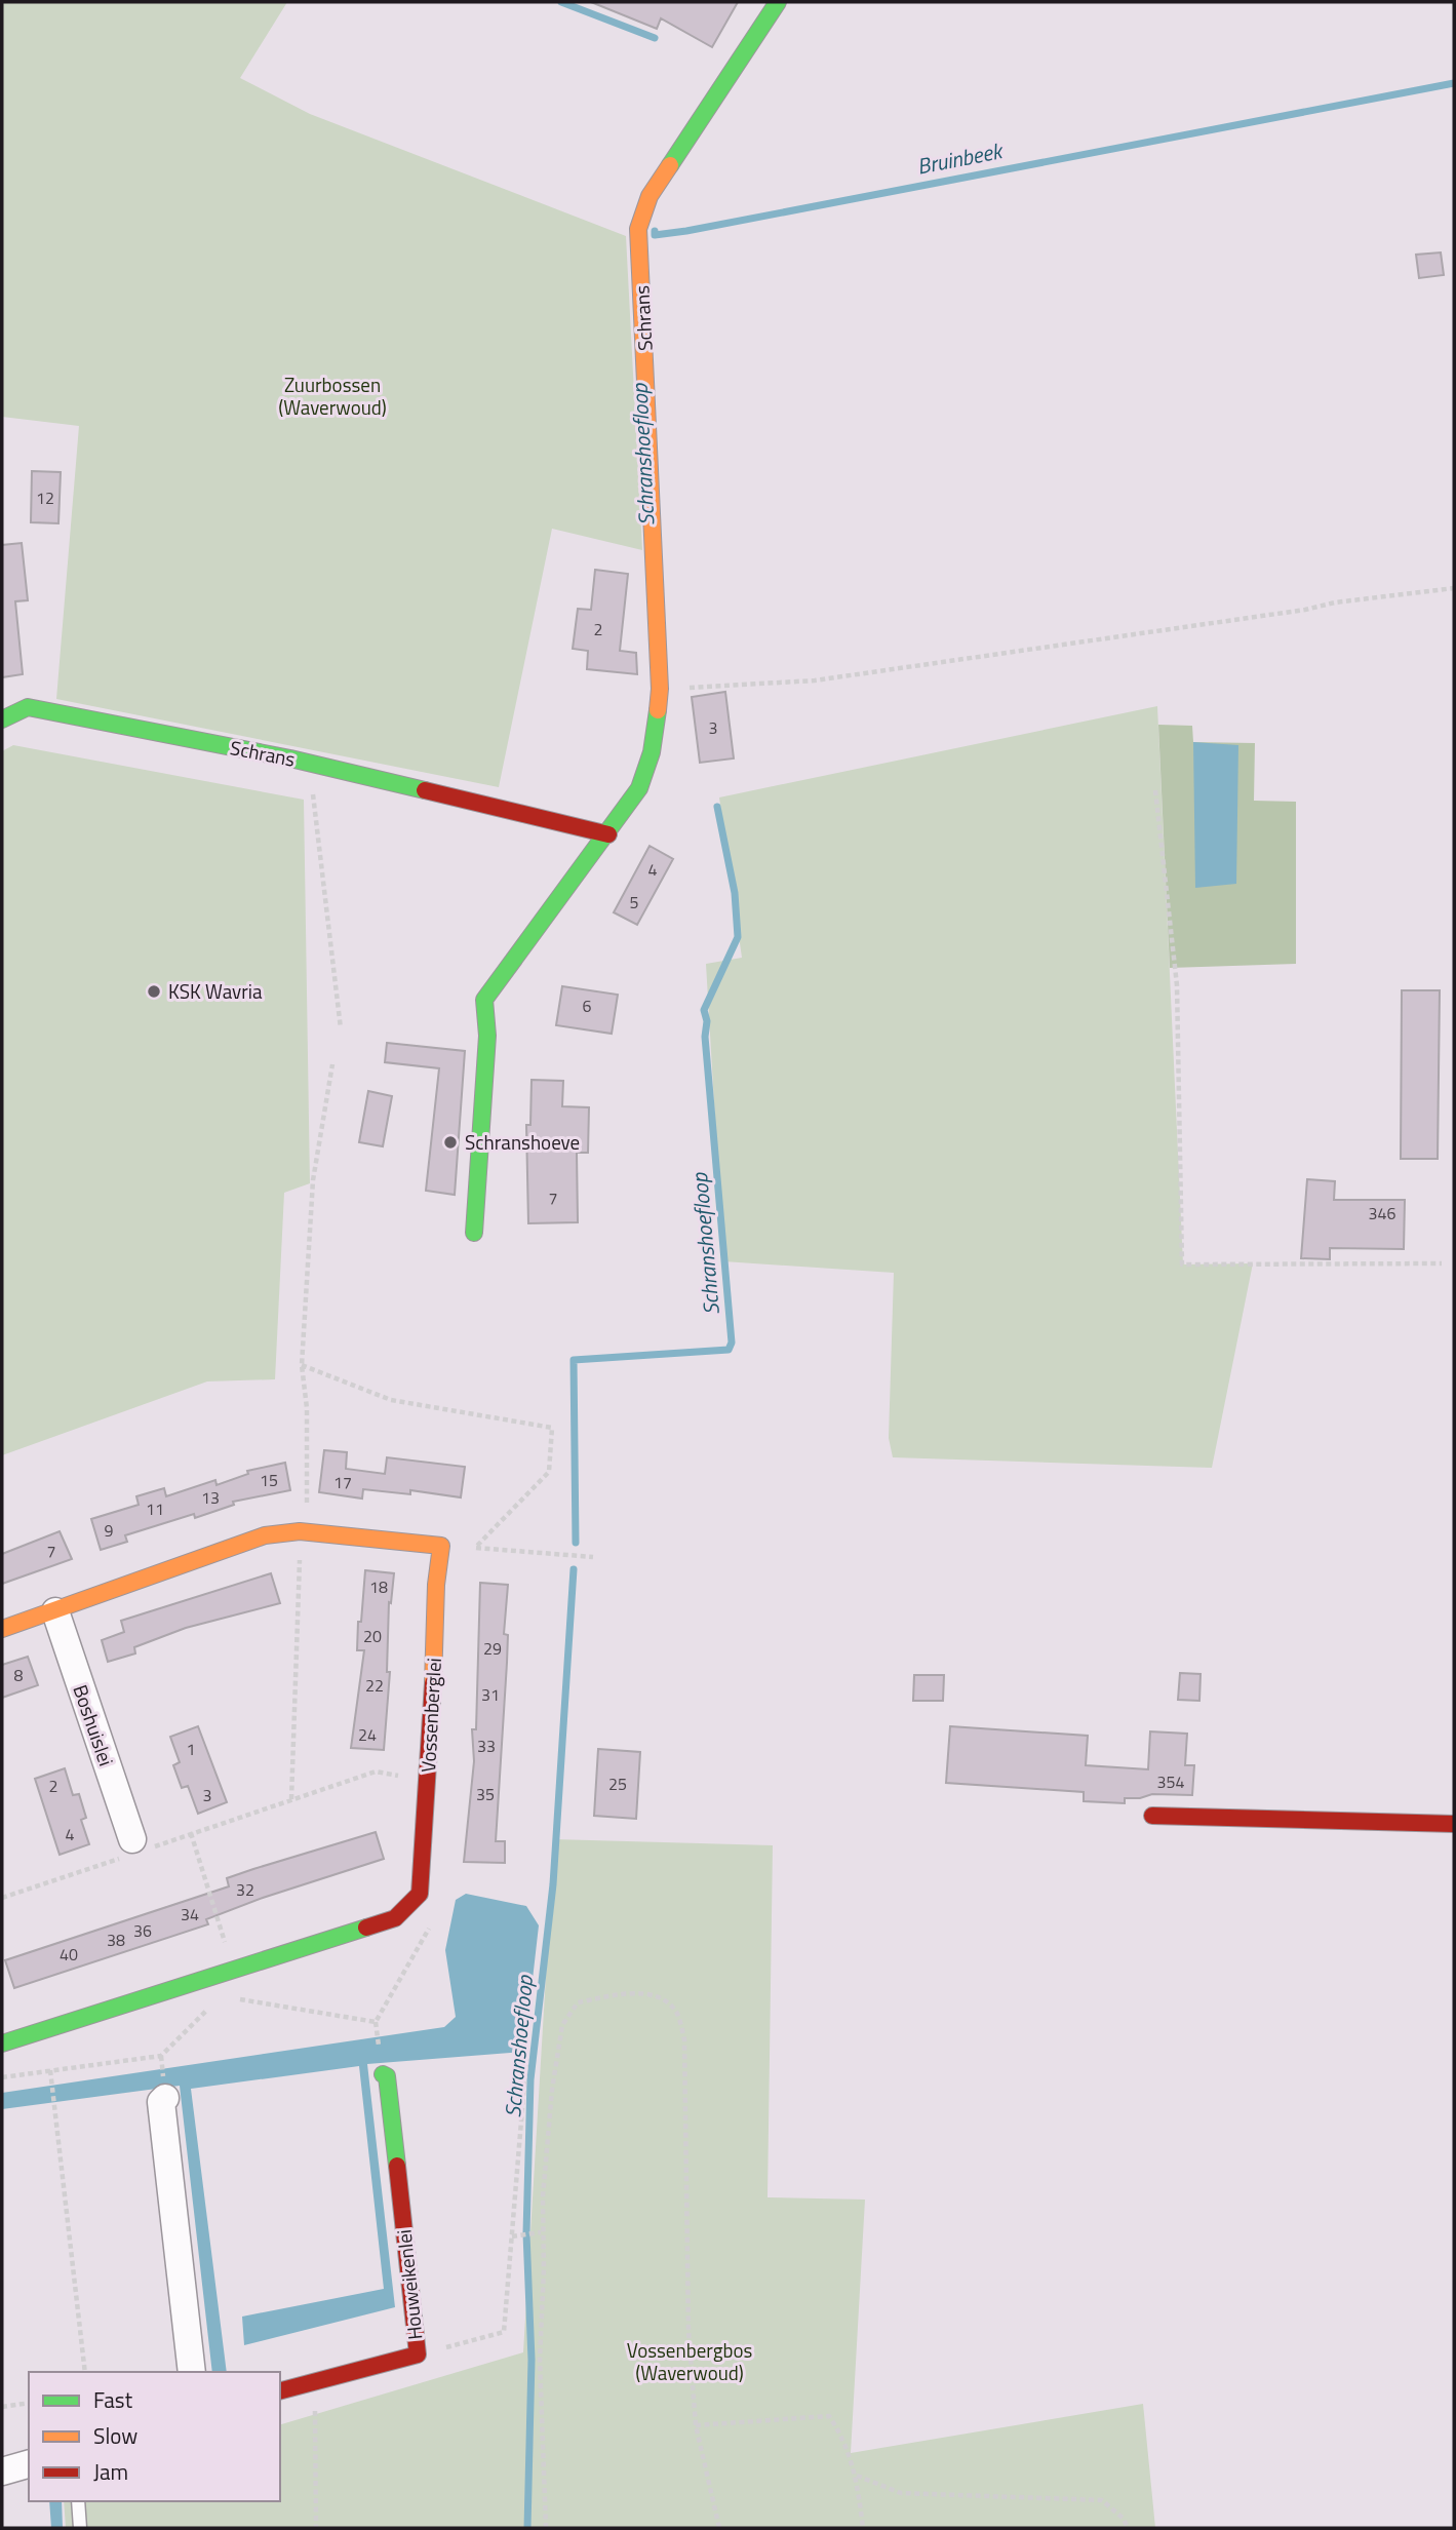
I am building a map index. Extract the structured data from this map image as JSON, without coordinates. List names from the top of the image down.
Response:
{
  "streets": {
    "street": [
      "Schrans",
      "Vossenberglei",
      "Boshuislei",
      "Houweikenlei"
    ]
  },
  "water": ["Bruinbeek", "Schranshoefloop"],
  "parks": ["Zuurbossen (Waverwoud)", "Vossenbergbos (Waverwoud)"],
  "places": ["KSK Wavria", "Schranshoeve"],
  "house_numbers": [
    "12",
    "2",
    "3",
    "4",
    "5",
    "6",
    "7",
    "346",
    "15",
    "17",
    "13",
    "11",
    "9",
    "7",
    "18",
    "20",
    "29",
    "8",
    "22",
    "31",
    "24",
    "33",
    "1",
    "354",
    "25",
    "2",
    "35",
    "3",
    "4",
    "32",
    "34",
    "36",
    "38",
    "40"
  ],
  "legend": ["Fast", "Slow", "Jam"]
}
